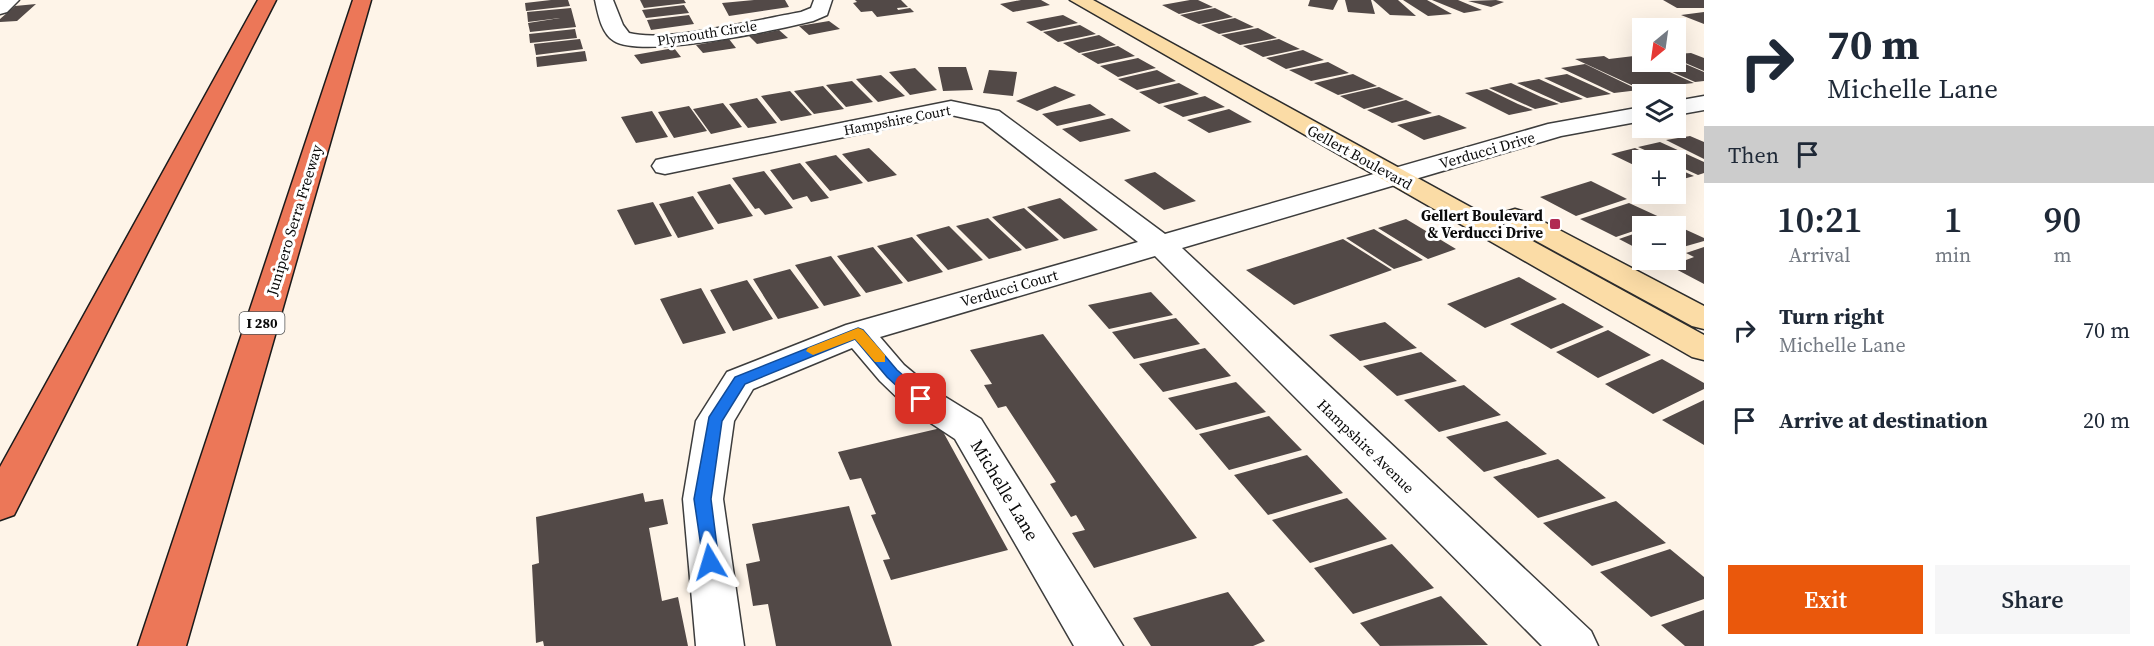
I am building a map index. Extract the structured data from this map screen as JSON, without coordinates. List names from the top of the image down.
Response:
{
  "streets": {
    "highway": ["Junipero Serra Freeway", "I 280"],
    "main road": ["Gellert Boulevard"],
    "street": [
      "Plymouth Circle",
      "Hampshire Court",
      "Verducci Drive",
      "Verducci Court",
      "Hampshire Avenue",
      "Michelle Lane"
    ]
  },
  "crossings": [
    ["Hampshire Court", "Verducci Drive"],
    ["Hampshire Court", "Verducci Court"],
    ["Hampshire Court", "Hampshire Avenue"],
    ["Verducci Drive", "Gellert Boulevard"],
    ["Verducci Drive", "Verducci Court"],
    ["Verducci Drive", "Hampshire Avenue"],
    ["Verducci Court", "Hampshire Avenue"],
    ["Verducci Court", "Michelle Lane"]
  ],
  "places": {
    "transit": ["Gellert Boulevard & Verducci Drive"]
  },
  "north": "bottom left",
  "page": {
    "turn": ["70 m", "Michelle Lane"],
    "map_buttons": ["+", "−"],
    "then": "Then",
    "eta": [
      "10:21",
      "Arrival",
      "1",
      "min",
      "90",
      "m"
    ],
    "list": [
      {
        "name": "Turn right",
        "note": "Michelle Lane",
        "value": "70 m"
      },
      {
        "name": "Arrive at destination",
        "value": "20 m"
      }
    ],
    "buttons": ["Exit", "Share"]
  }
}
